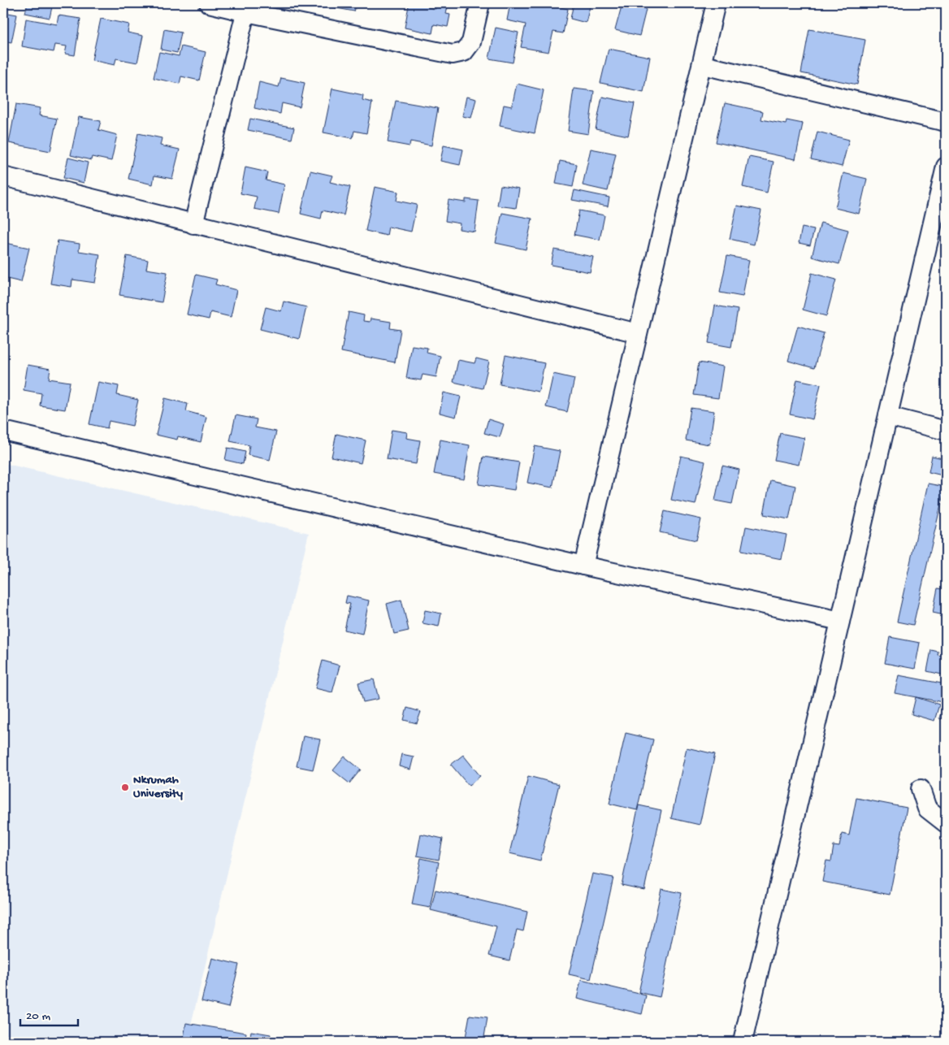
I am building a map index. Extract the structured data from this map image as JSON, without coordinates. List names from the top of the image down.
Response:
{
  "places": ["Nkrumah University"],
  "scale_bar": "20 m"
}
